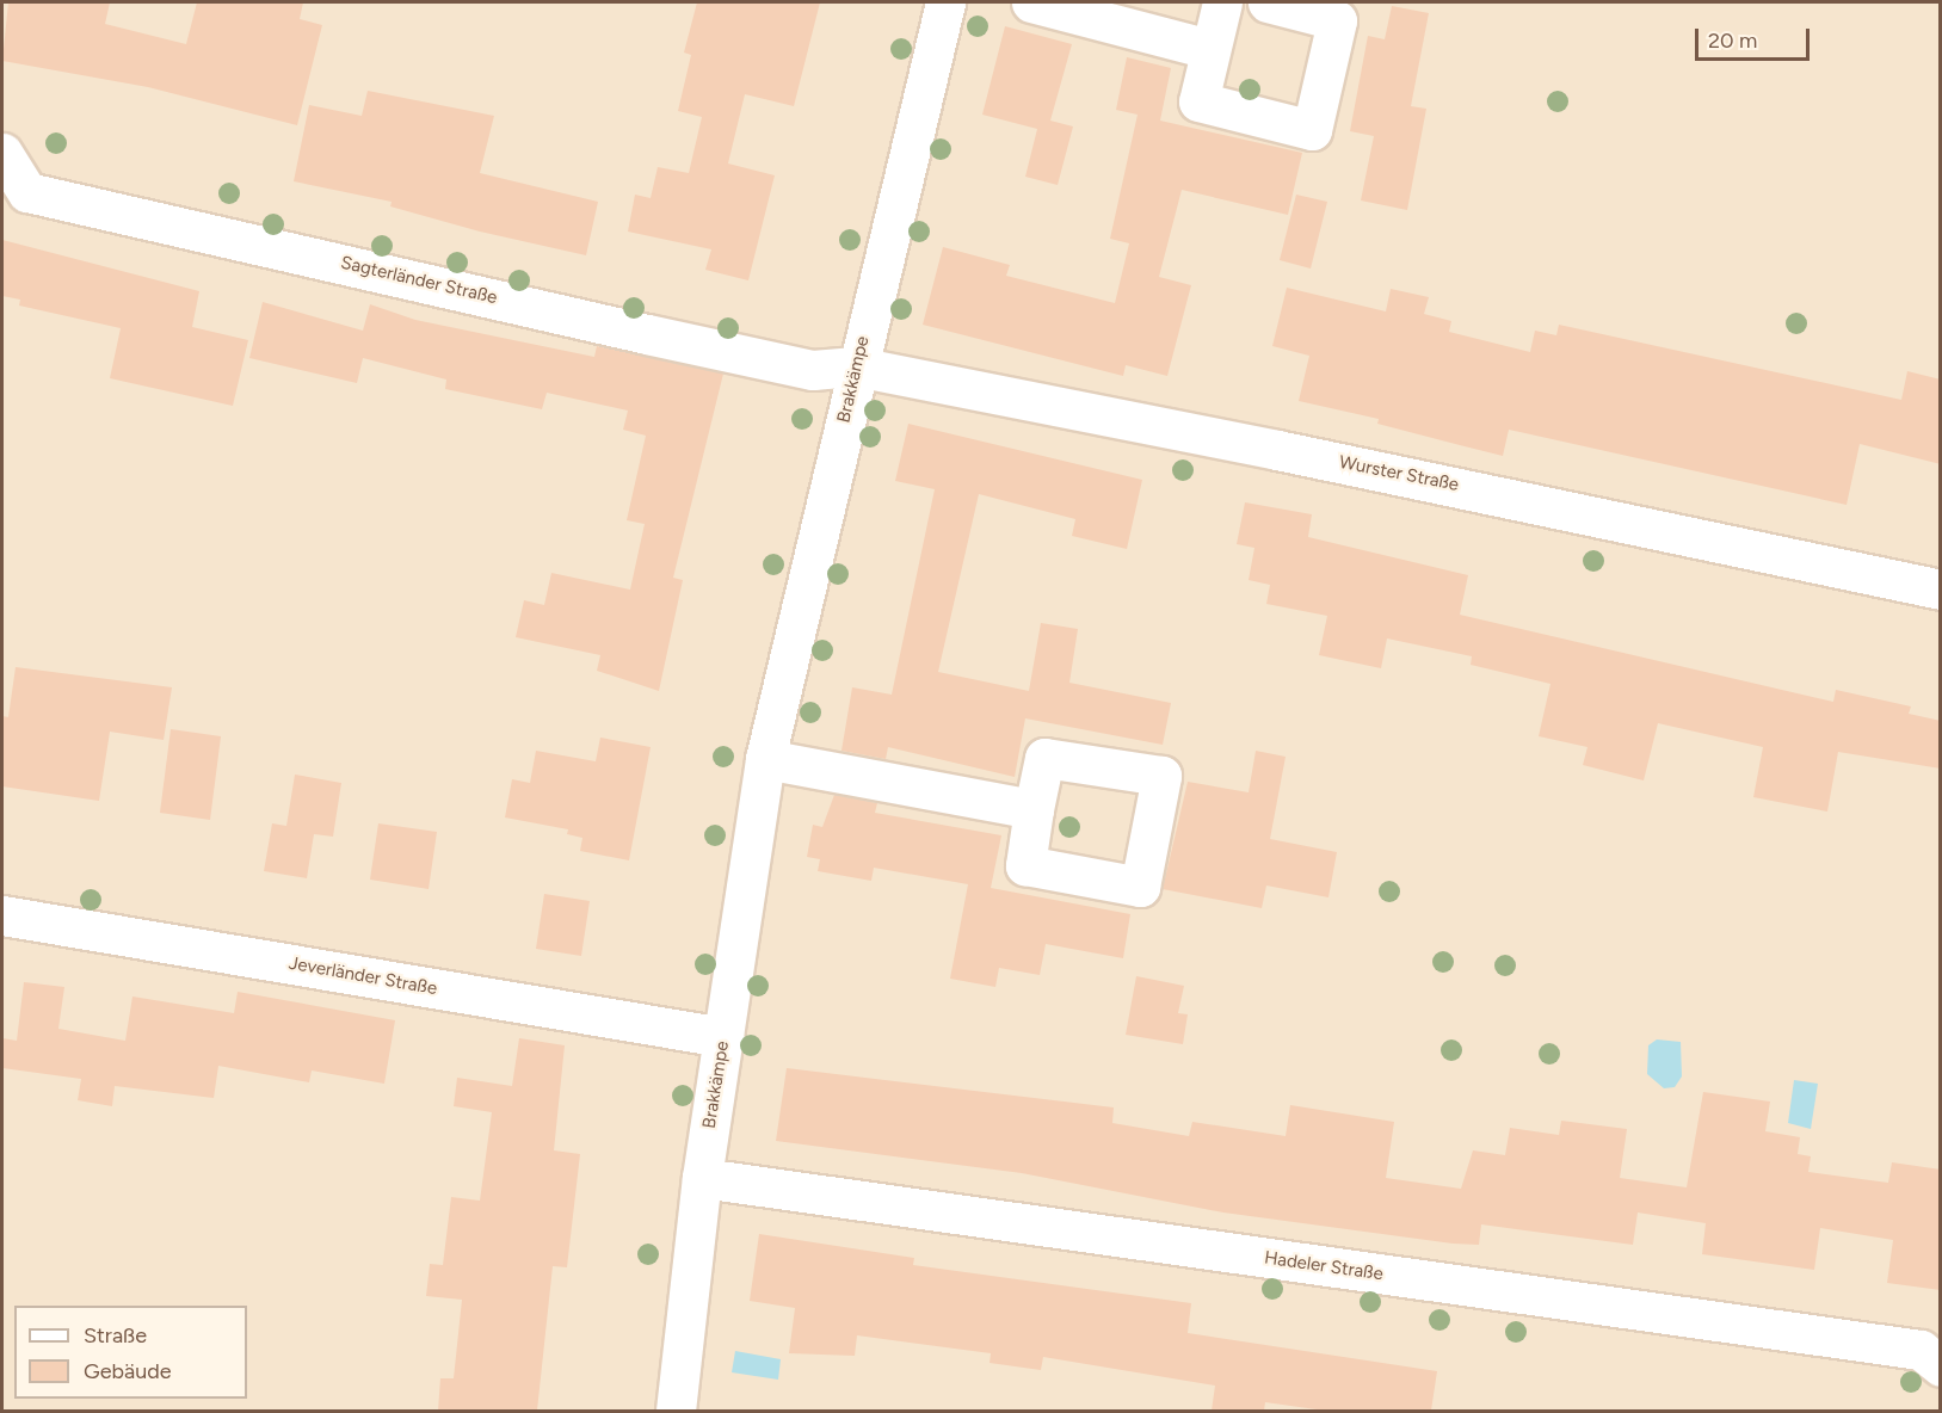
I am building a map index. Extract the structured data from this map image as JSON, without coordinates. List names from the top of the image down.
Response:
{
  "streets": {
    "street": [
      "Sagterländer Straße",
      "Brakkämpe",
      "Wurster Straße",
      "Jeverländer Straße",
      "Hadeler Straße"
    ]
  },
  "crossings": [
    ["Sagterländer Straße", "Brakkämpe"],
    ["Sagterländer Straße", "Wurster Straße"],
    ["Brakkämpe", "Wurster Straße"],
    ["Brakkämpe", "Jeverländer Straße"],
    ["Brakkämpe", "Hadeler Straße"]
  ],
  "legend": ["Straße", "Gebäude"],
  "scale_bar": "20 m"
}
